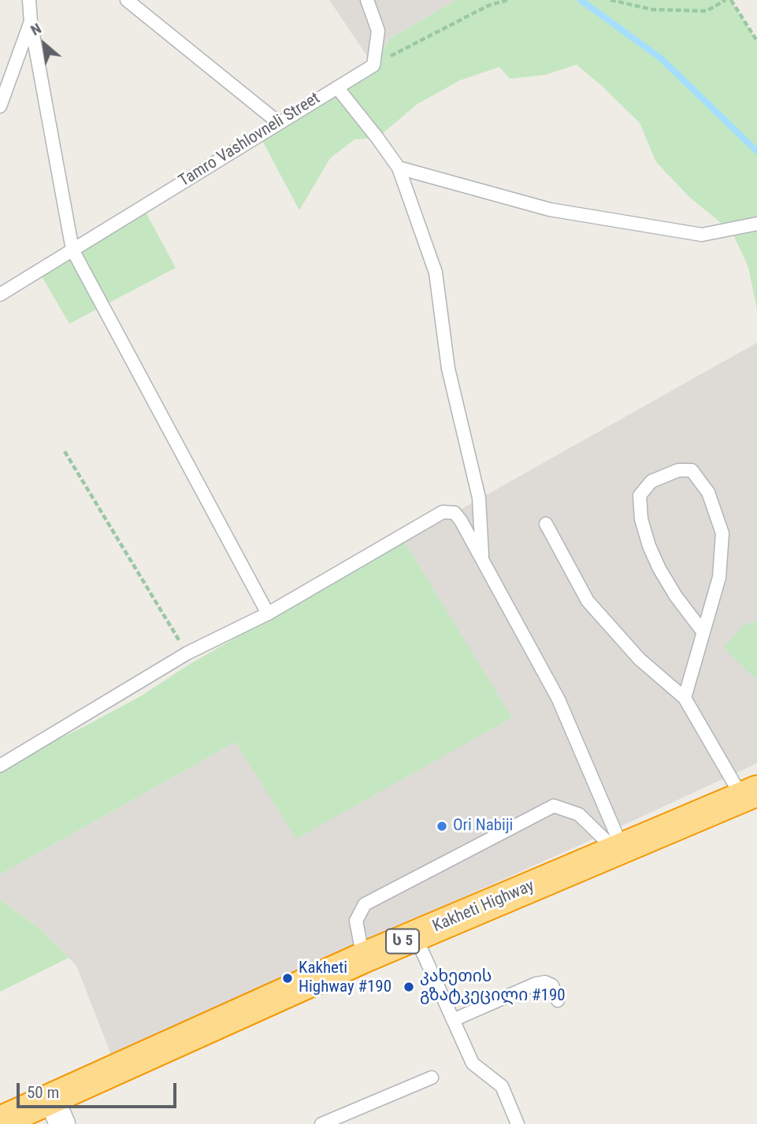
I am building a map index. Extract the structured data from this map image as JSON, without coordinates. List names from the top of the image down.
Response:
{
  "streets": {
    "highway": ["Kakheti Highway", "ს 5"],
    "lane": ["Tamro Vashlovneli Street"]
  },
  "places": ["Ori Nabiji", "Kakheti Highway #190", "კახეთის გზატკეცილი #190"],
  "scale_bar": "50 m",
  "north": "top left"
}
